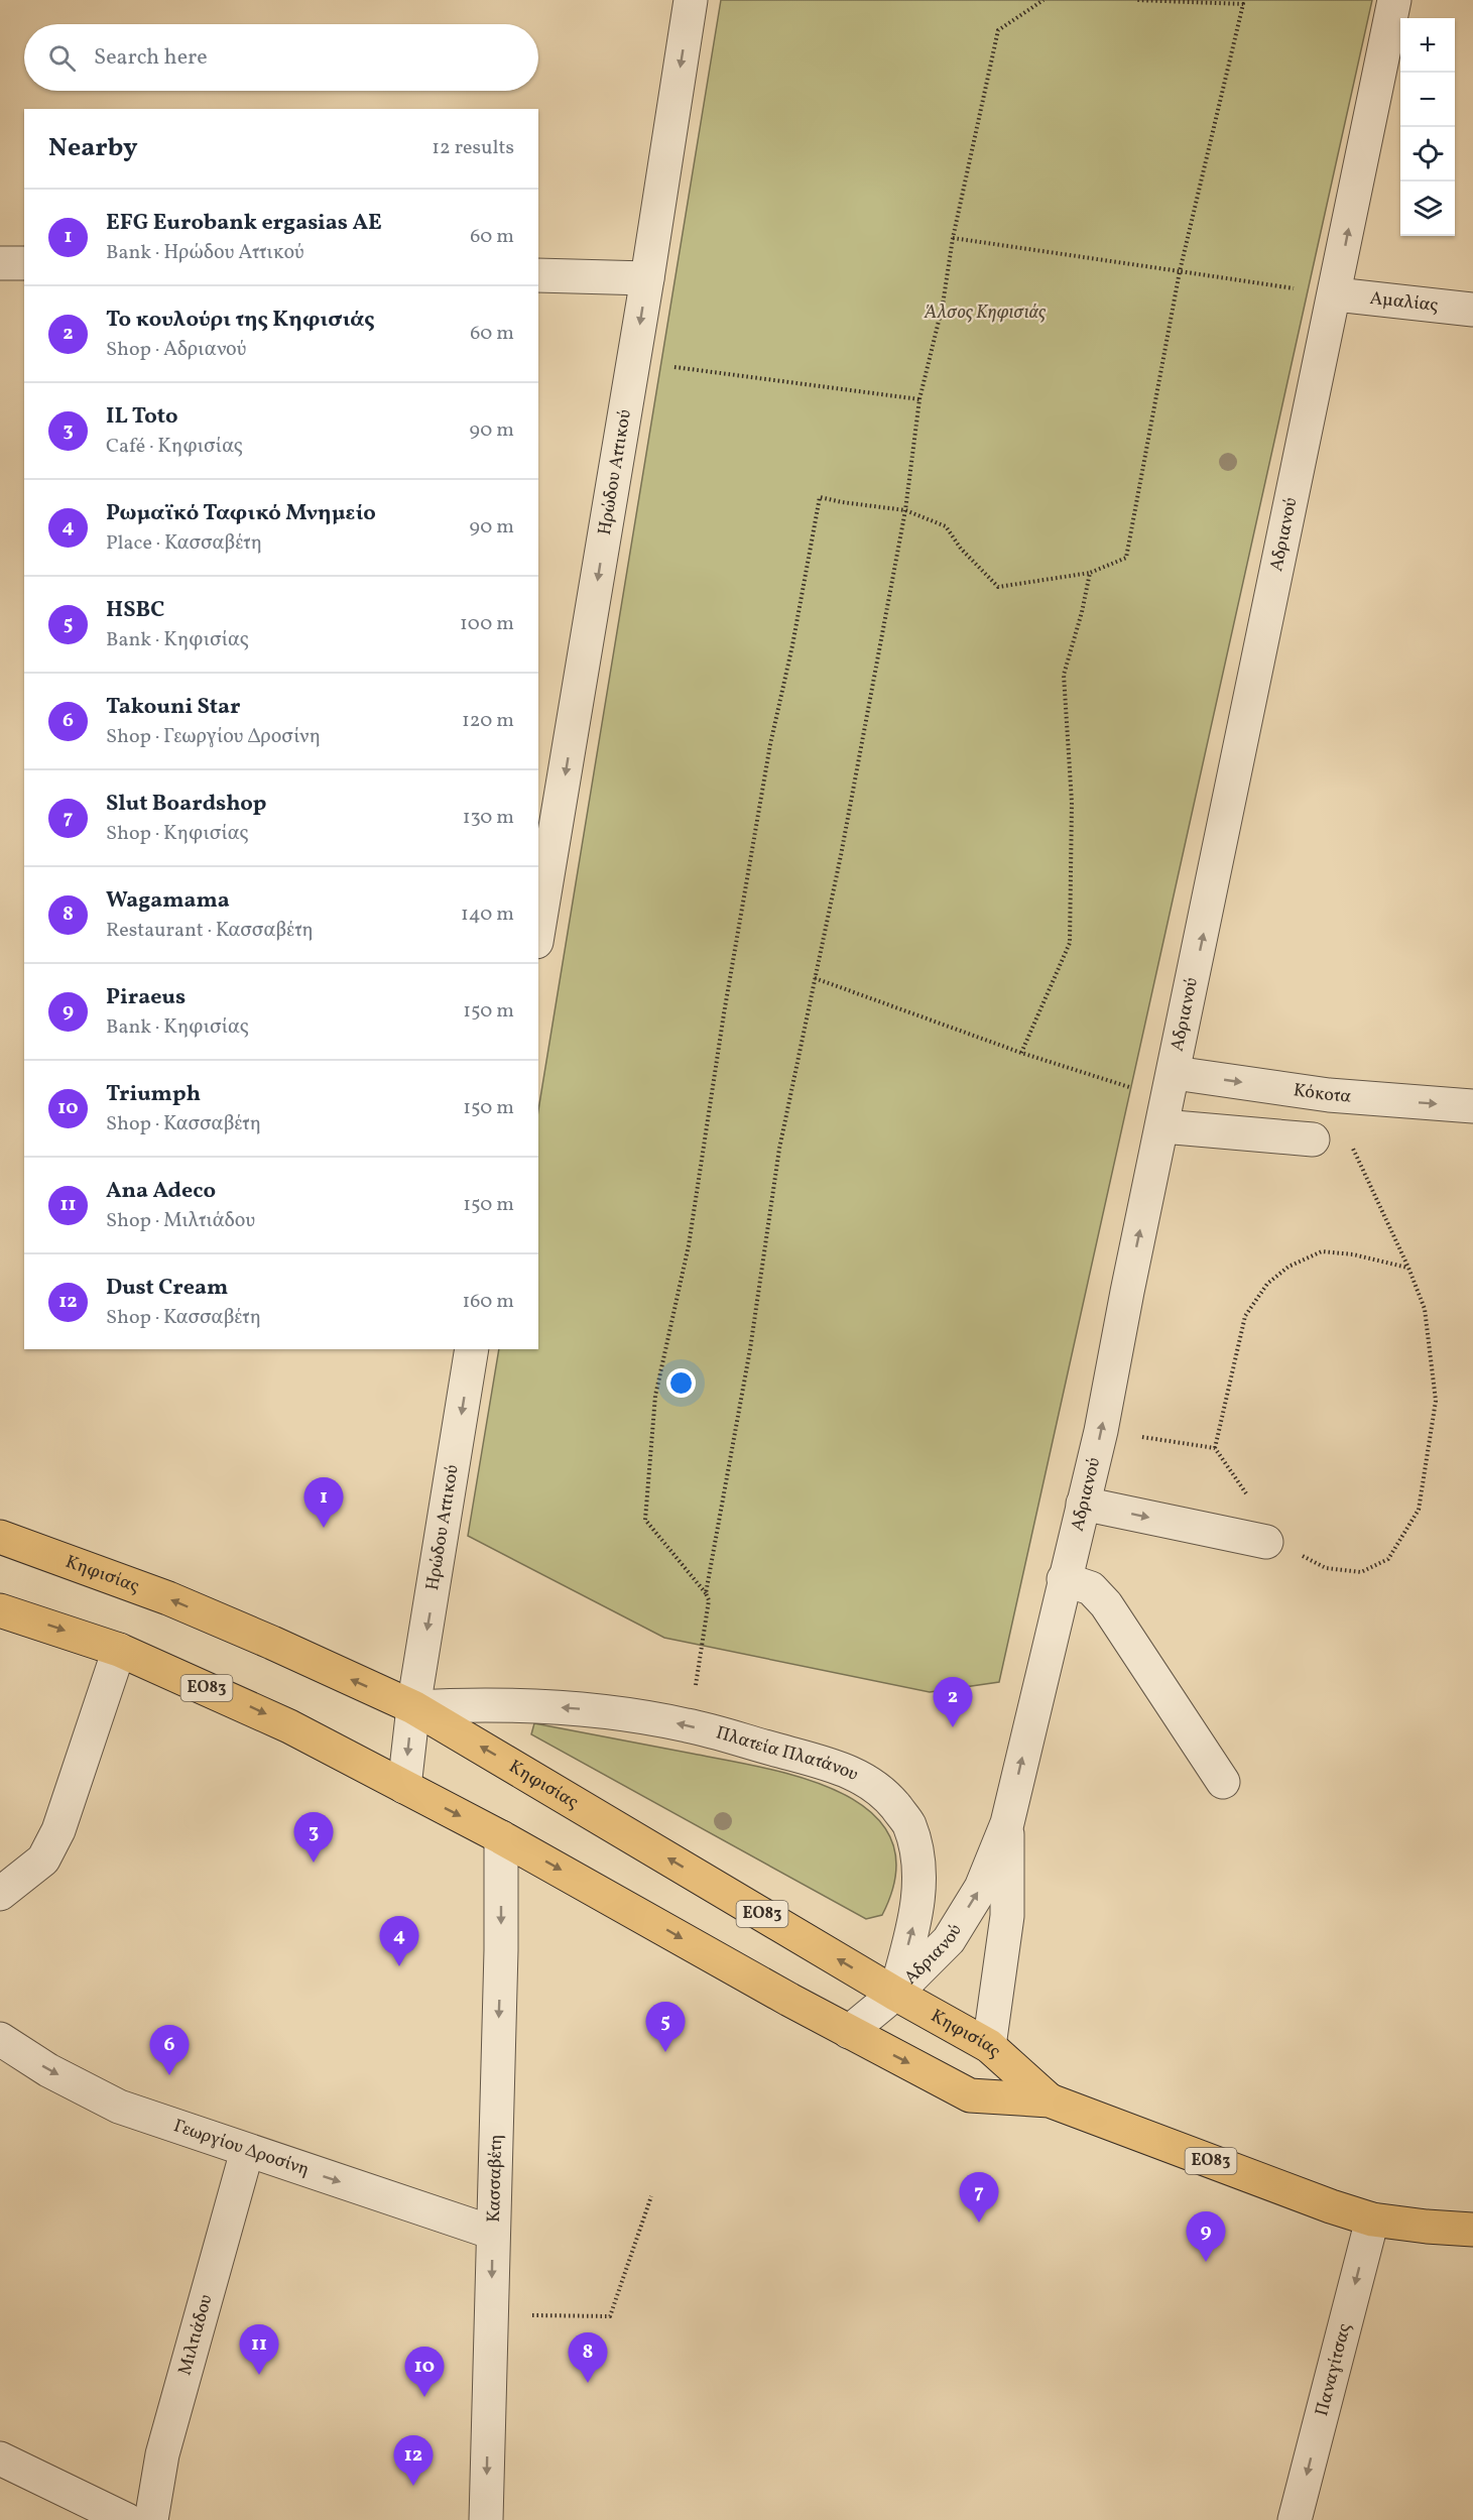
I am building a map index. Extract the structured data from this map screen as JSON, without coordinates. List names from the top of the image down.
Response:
{
  "streets": {
    "main road": ["Κηφισίας", "ΕΟ83"],
    "street": [
      "Αμαλίας",
      "Ηρώδου Αττικού",
      "Αδριανού",
      "Κόκοτα",
      "Πλατεία Πλατάνου",
      "Γεωργίου Δροσίνη",
      "Κασσαβέτη",
      "Μιλτιάδου",
      "Παναγίτσας"
    ]
  },
  "crossings": [
    ["Αμαλίας", "Αδριανού"],
    ["Ηρώδου Αττικού", "Κηφισίας"],
    ["Ηρώδου Αττικού", "Πλατεία Πλατάνου"],
    ["Αδριανού", "Κόκοτα"],
    ["Αδριανού", "Κηφισίας"],
    ["Αδριανού", "Πλατεία Πλατάνου"],
    ["Κηφισίας", "Πλατεία Πλατάνου"],
    ["Κηφισίας", "Κασσαβέτη"],
    ["Κηφισίας", "Παναγίτσας"],
    ["Γεωργίου Δροσίνη", "Κασσαβέτη"],
    ["Γεωργίου Δροσίνη", "Μιλτιάδου"]
  ],
  "one_way": [
    "Ηρώδου Αττικού",
    "Αδριανού",
    "Γεωργίου Δροσίνη",
    "Κασσαβέτη",
    "Παναγίτσας"
  ],
  "parks": ["Άλσος Κηφισιάς"],
  "page": {
    "map_buttons": ["+", "−"],
    "search": "Search here",
    "heading": ["Nearby", "12 results"],
    "list": [
      {
        "mark": "1",
        "name": "EFG Eurobank ergasias AE",
        "note": "Bank · Ηρώδου Αττικού",
        "value": "60 m"
      },
      {
        "mark": "2",
        "name": "Το κουλούρι της Κηφισιάς",
        "note": "Shop · Αδριανού",
        "value": "60 m"
      },
      {
        "mark": "3",
        "name": "IL Toto",
        "note": "Café · Κηφισίας",
        "value": "90 m"
      },
      {
        "mark": "4",
        "name": "Ρωμαϊκό Ταφικό Μνημείο",
        "note": "Place · Κασσαβέτη",
        "value": "90 m"
      },
      {
        "mark": "5",
        "name": "HSBC",
        "note": "Bank · Κηφισίας",
        "value": "100 m"
      },
      {
        "mark": "6",
        "name": "Takouni Star",
        "note": "Shop · Γεωργίου Δροσίνη",
        "value": "120 m"
      },
      {
        "mark": "7",
        "name": "Slut Boardshop",
        "note": "Shop · Κηφισίας",
        "value": "130 m"
      },
      {
        "mark": "8",
        "name": "Wagamama",
        "note": "Restaurant · Κασσαβέτη",
        "value": "140 m"
      },
      {
        "mark": "9",
        "name": "Piraeus",
        "note": "Bank · Κηφισίας",
        "value": "150 m"
      },
      {
        "mark": "10",
        "name": "Triumph",
        "note": "Shop · Κασσαβέτη",
        "value": "150 m"
      },
      {
        "mark": "11",
        "name": "Ana Adeco",
        "note": "Shop · Μιλτιάδου",
        "value": "150 m"
      },
      {
        "mark": "12",
        "name": "Dust Cream",
        "note": "Shop · Κασσαβέτη",
        "value": "160 m"
      }
    ],
    "pins": [
      "1",
      "2",
      "3",
      "4",
      "5",
      "6",
      "7",
      "9",
      "11",
      "8",
      "10",
      "12"
    ]
  }
}
